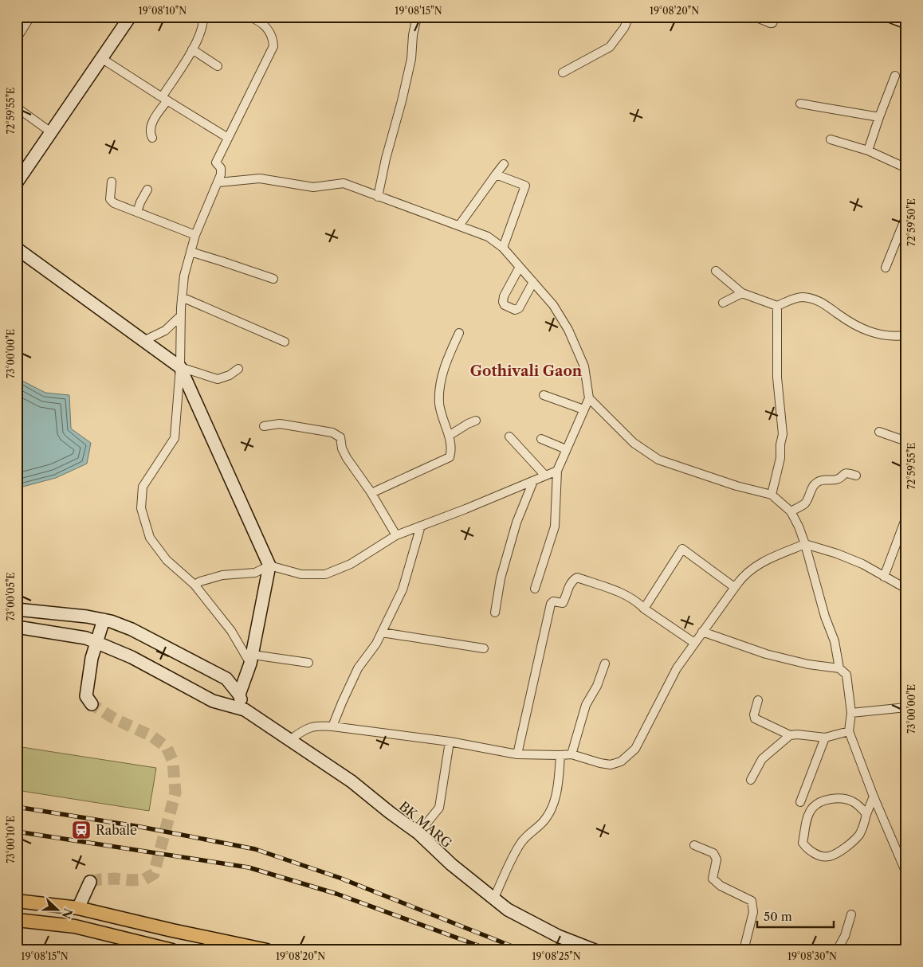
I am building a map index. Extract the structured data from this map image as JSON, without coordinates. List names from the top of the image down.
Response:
{
  "streets": {
    "street": ["BK MARG"]
  },
  "districts": ["Gothivali Gaon"],
  "places": {
    "station": ["Rabale"]
  },
  "scale_bar": "50 m",
  "north": "right",
  "coordinates": [
    "19°08'10\"N",
    "19°08'15\"N",
    "19°08'20\"N",
    "72°59'55\"E",
    "72°59'50\"E",
    "73°00'00\"E",
    "73°00'05\"E",
    "73°00'10\"E",
    "19°08'25\"N",
    "19°08'30\"N"
  ]
}
